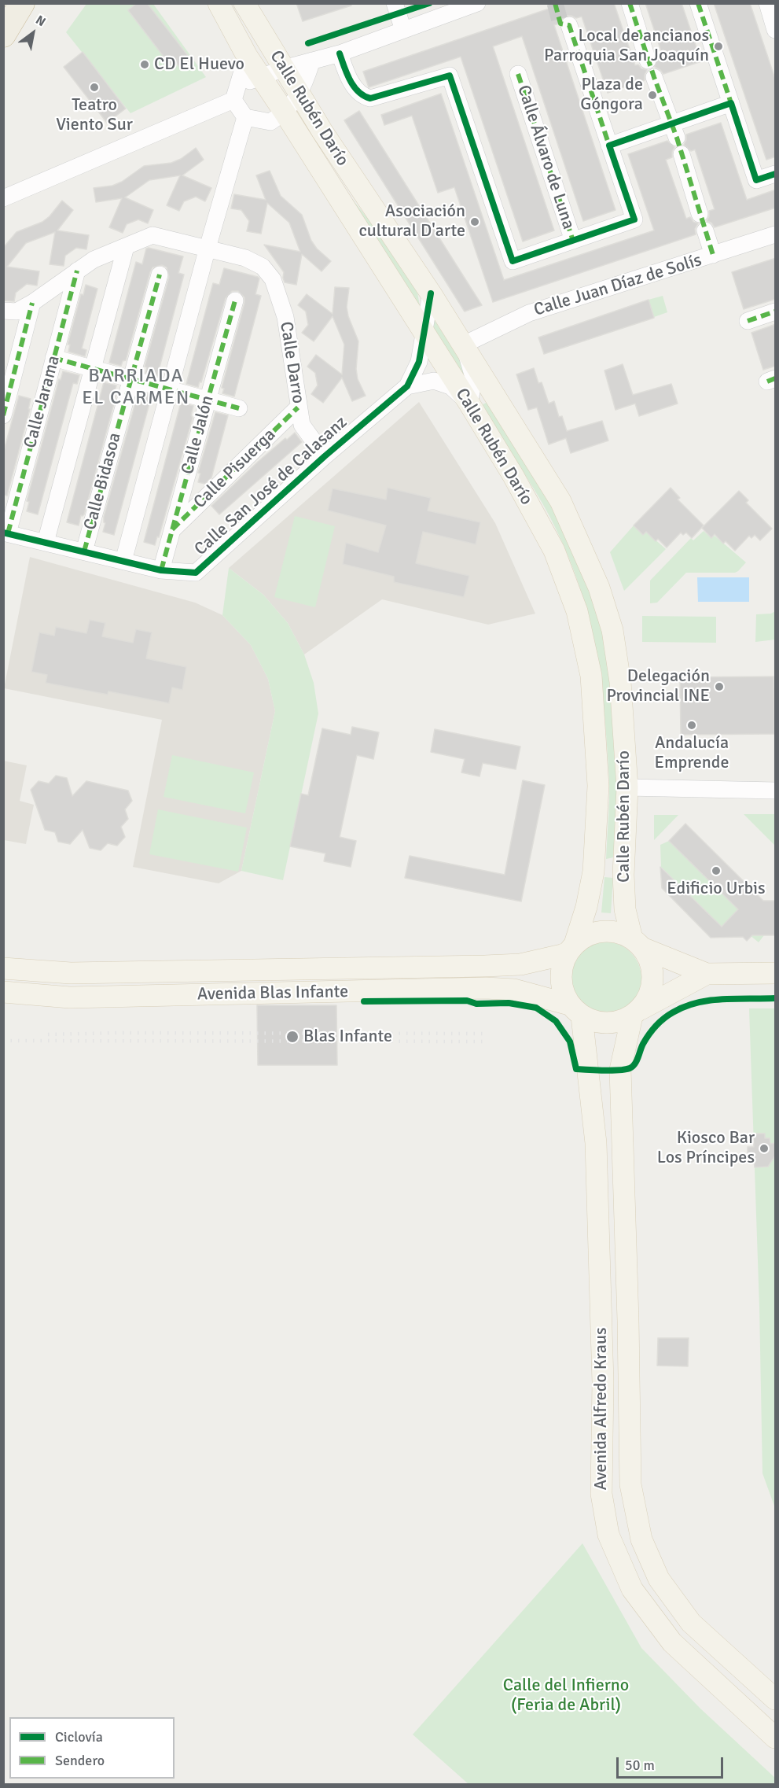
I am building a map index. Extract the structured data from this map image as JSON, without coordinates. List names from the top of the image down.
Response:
{
  "streets": {
    "main road": ["Calle Rubén Darío", "Avenida Blas Infante", "Avenida Alfredo Kraus"],
    "street": [
      "Calle Álvaro de Luna",
      "Calle Juan Díaz de Solís",
      "Calle Darro",
      "Calle Jarama",
      "Calle Jalón",
      "Calle Pisuerga",
      "Calle Bidasoa",
      "Calle San José de Calasanz"
    ]
  },
  "crossings": [
    ["Calle Rubén Darío", "Calle Juan Díaz de Solís"],
    ["Calle Rubén Darío", "Avenida Blas Infante"],
    ["Calle Rubén Darío", "Avenida Alfredo Kraus"],
    ["Calle Darro", "Calle Pisuerga"],
    ["Calle Darro", "Calle San José de Calasanz"],
    ["Calle Jarama", "Calle San José de Calasanz"],
    ["Calle Jalón", "Calle Pisuerga"],
    ["Calle Jalón", "Calle San José de Calasanz"],
    ["Calle Bidasoa", "Calle San José de Calasanz"],
    ["Avenida Blas Infante", "Avenida Alfredo Kraus"]
  ],
  "districts": ["BARRIADA EL CARMEN"],
  "parks": ["Calle del Infierno (Feria de Abril)"],
  "places": [
    "Local de ancianos Parroquia San Joaquín",
    "CD El Huevo",
    "Teatro Viento Sur",
    "Plaza de Góngora",
    "Asociación cultural D'arte",
    "Delegación Provincial INE",
    "Andalucía Emprende",
    "Edificio Urbis",
    "Blas Infante",
    "Kiosco Bar Los Príncipes"
  ],
  "legend": ["Ciclovía", "Sendero"],
  "scale_bar": "50 m",
  "north": "top right"
}
